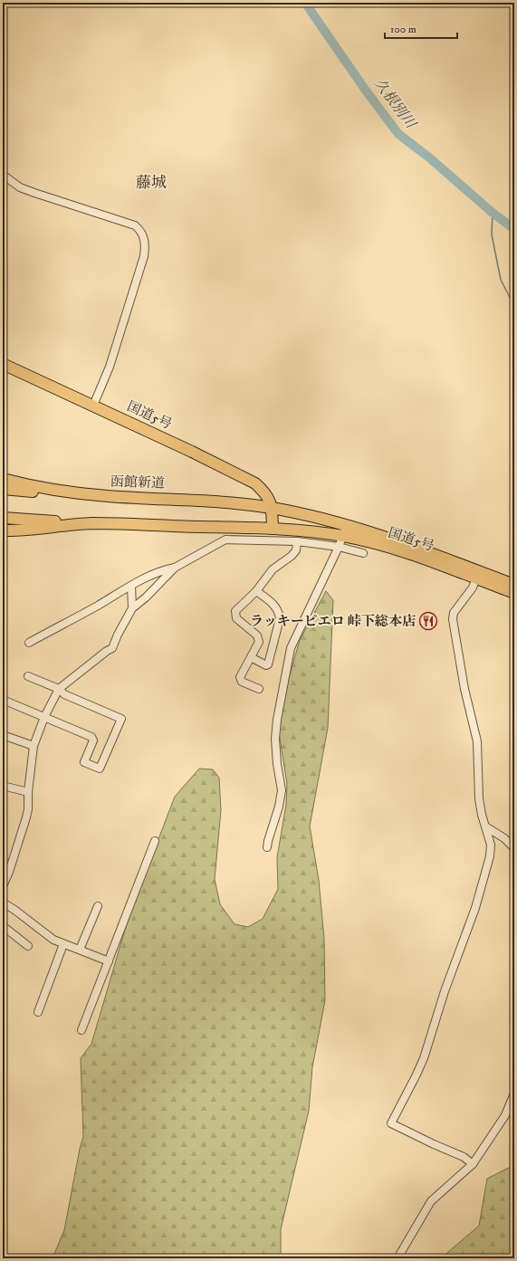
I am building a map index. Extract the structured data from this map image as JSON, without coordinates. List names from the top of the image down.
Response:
{
  "streets": {
    "highway": ["国道5号", "函館新道"]
  },
  "crossings": [
    ["国道5号", "函館新道"]
  ],
  "districts": ["藤城"],
  "water": ["久根別川"],
  "places": {
    "restaurant": ["ラッキーピエロ 峠下総本店"]
  },
  "scale_bar": "100 m"
}
